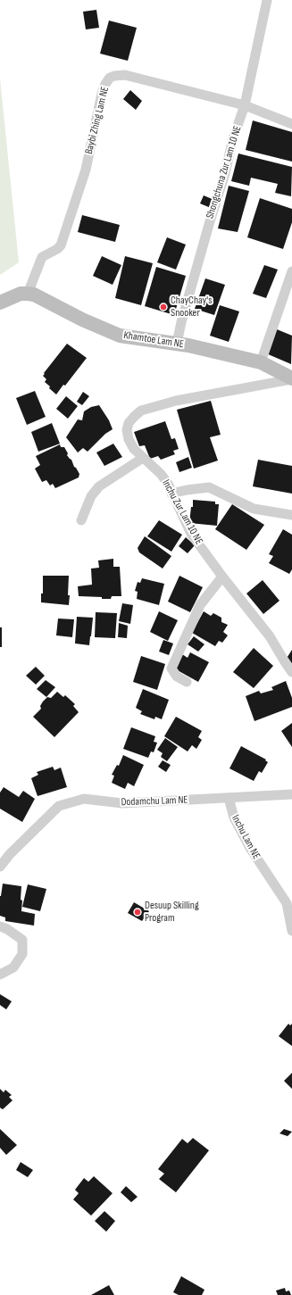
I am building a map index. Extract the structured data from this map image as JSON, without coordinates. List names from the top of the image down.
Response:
{
  "streets": {
    "main road": ["Khamtoe Lam NE"],
    "street": [
      "Baybi Zhing Lam NE",
      "Shongchuna Zur Lam 10 NE",
      "Inchu Zur Lam 10 NE",
      "Dodamchu Lam NE",
      "Inchu Lam NE"
    ]
  },
  "crossings": [
    ["Baybi Zhing Lam NE", "Shongchuna Zur Lam 10 NE"],
    ["Baybi Zhing Lam NE", "Khamtoe Lam NE"],
    ["Shongchuna Zur Lam 10 NE", "Khamtoe Lam NE"],
    ["Khamtoe Lam NE", "Inchu Zur Lam 10 NE"],
    ["Dodamchu Lam NE", "Inchu Lam NE"]
  ],
  "places": ["ChayChay's Snooker", "Desuup Skilling Program"]
}
